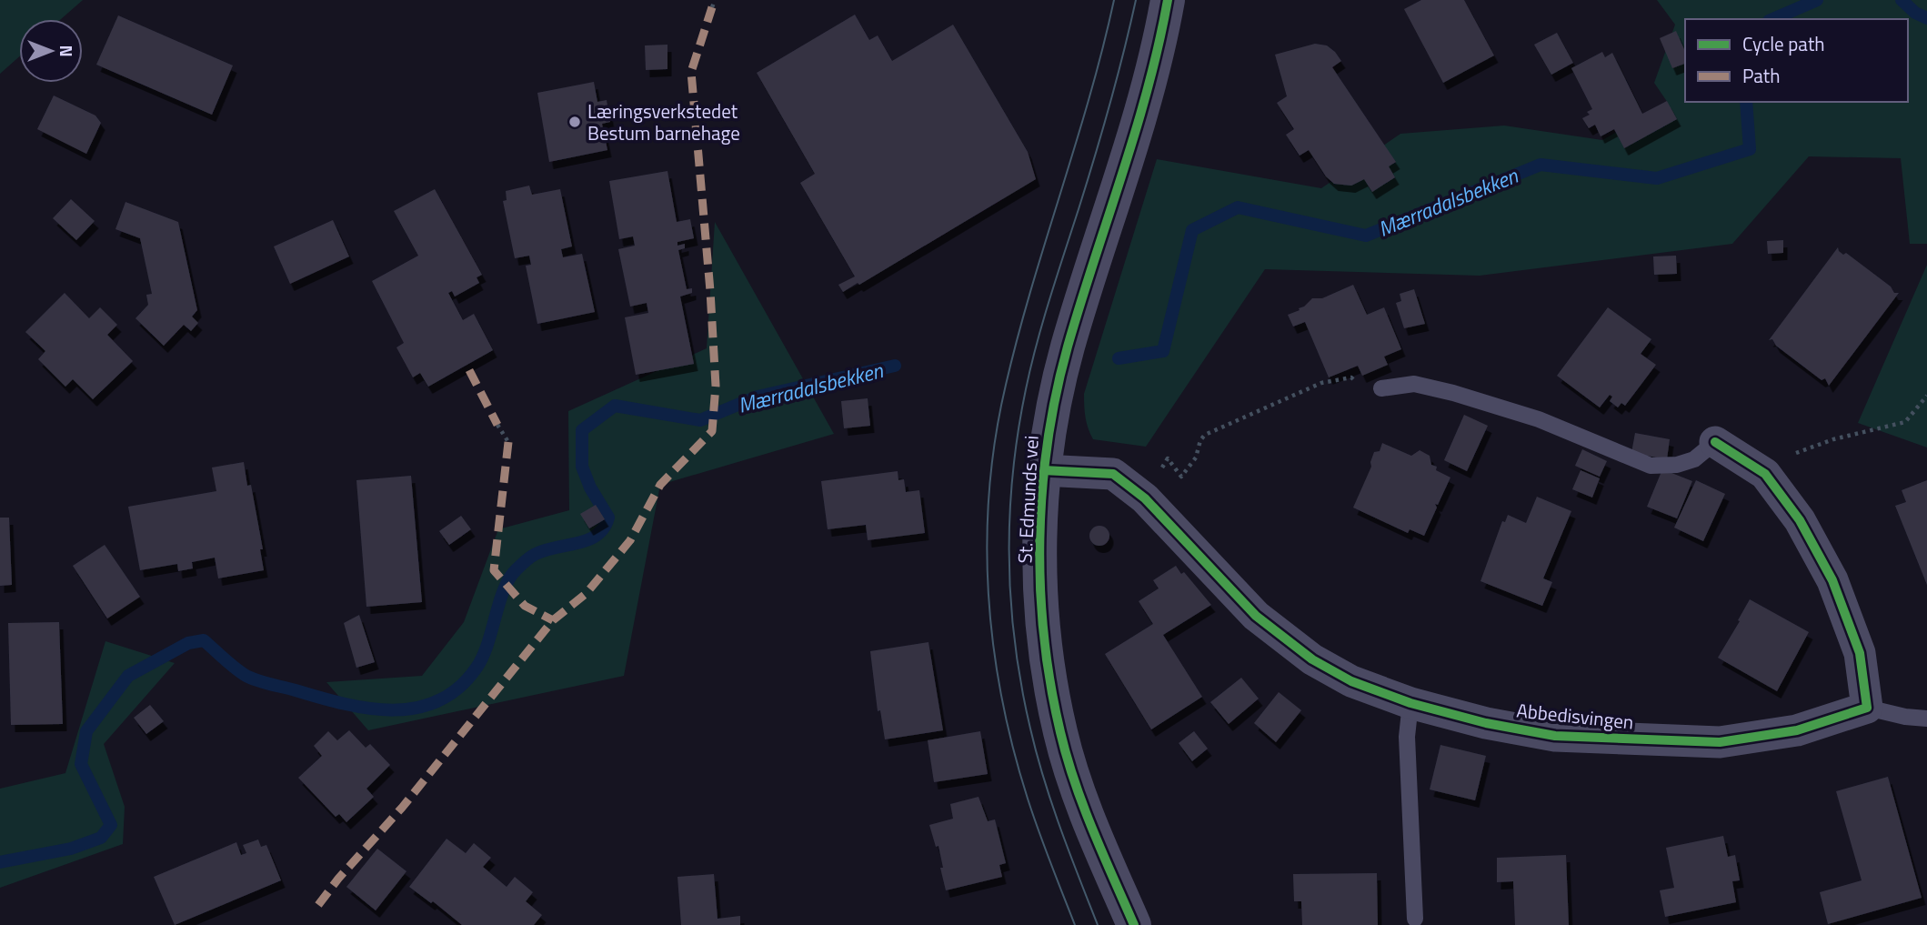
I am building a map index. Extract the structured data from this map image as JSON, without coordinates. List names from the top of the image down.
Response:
{
  "streets": {
    "street": ["St. Edmunds vei", "Abbedisvingen"]
  },
  "crossings": [
    ["St. Edmunds vei", "Abbedisvingen"]
  ],
  "water": ["Mærradalsbekken"],
  "places": ["Læringsverkstedet Bestum barnehage"],
  "legend": ["Cycle path", "Path"],
  "north": "right"
}
